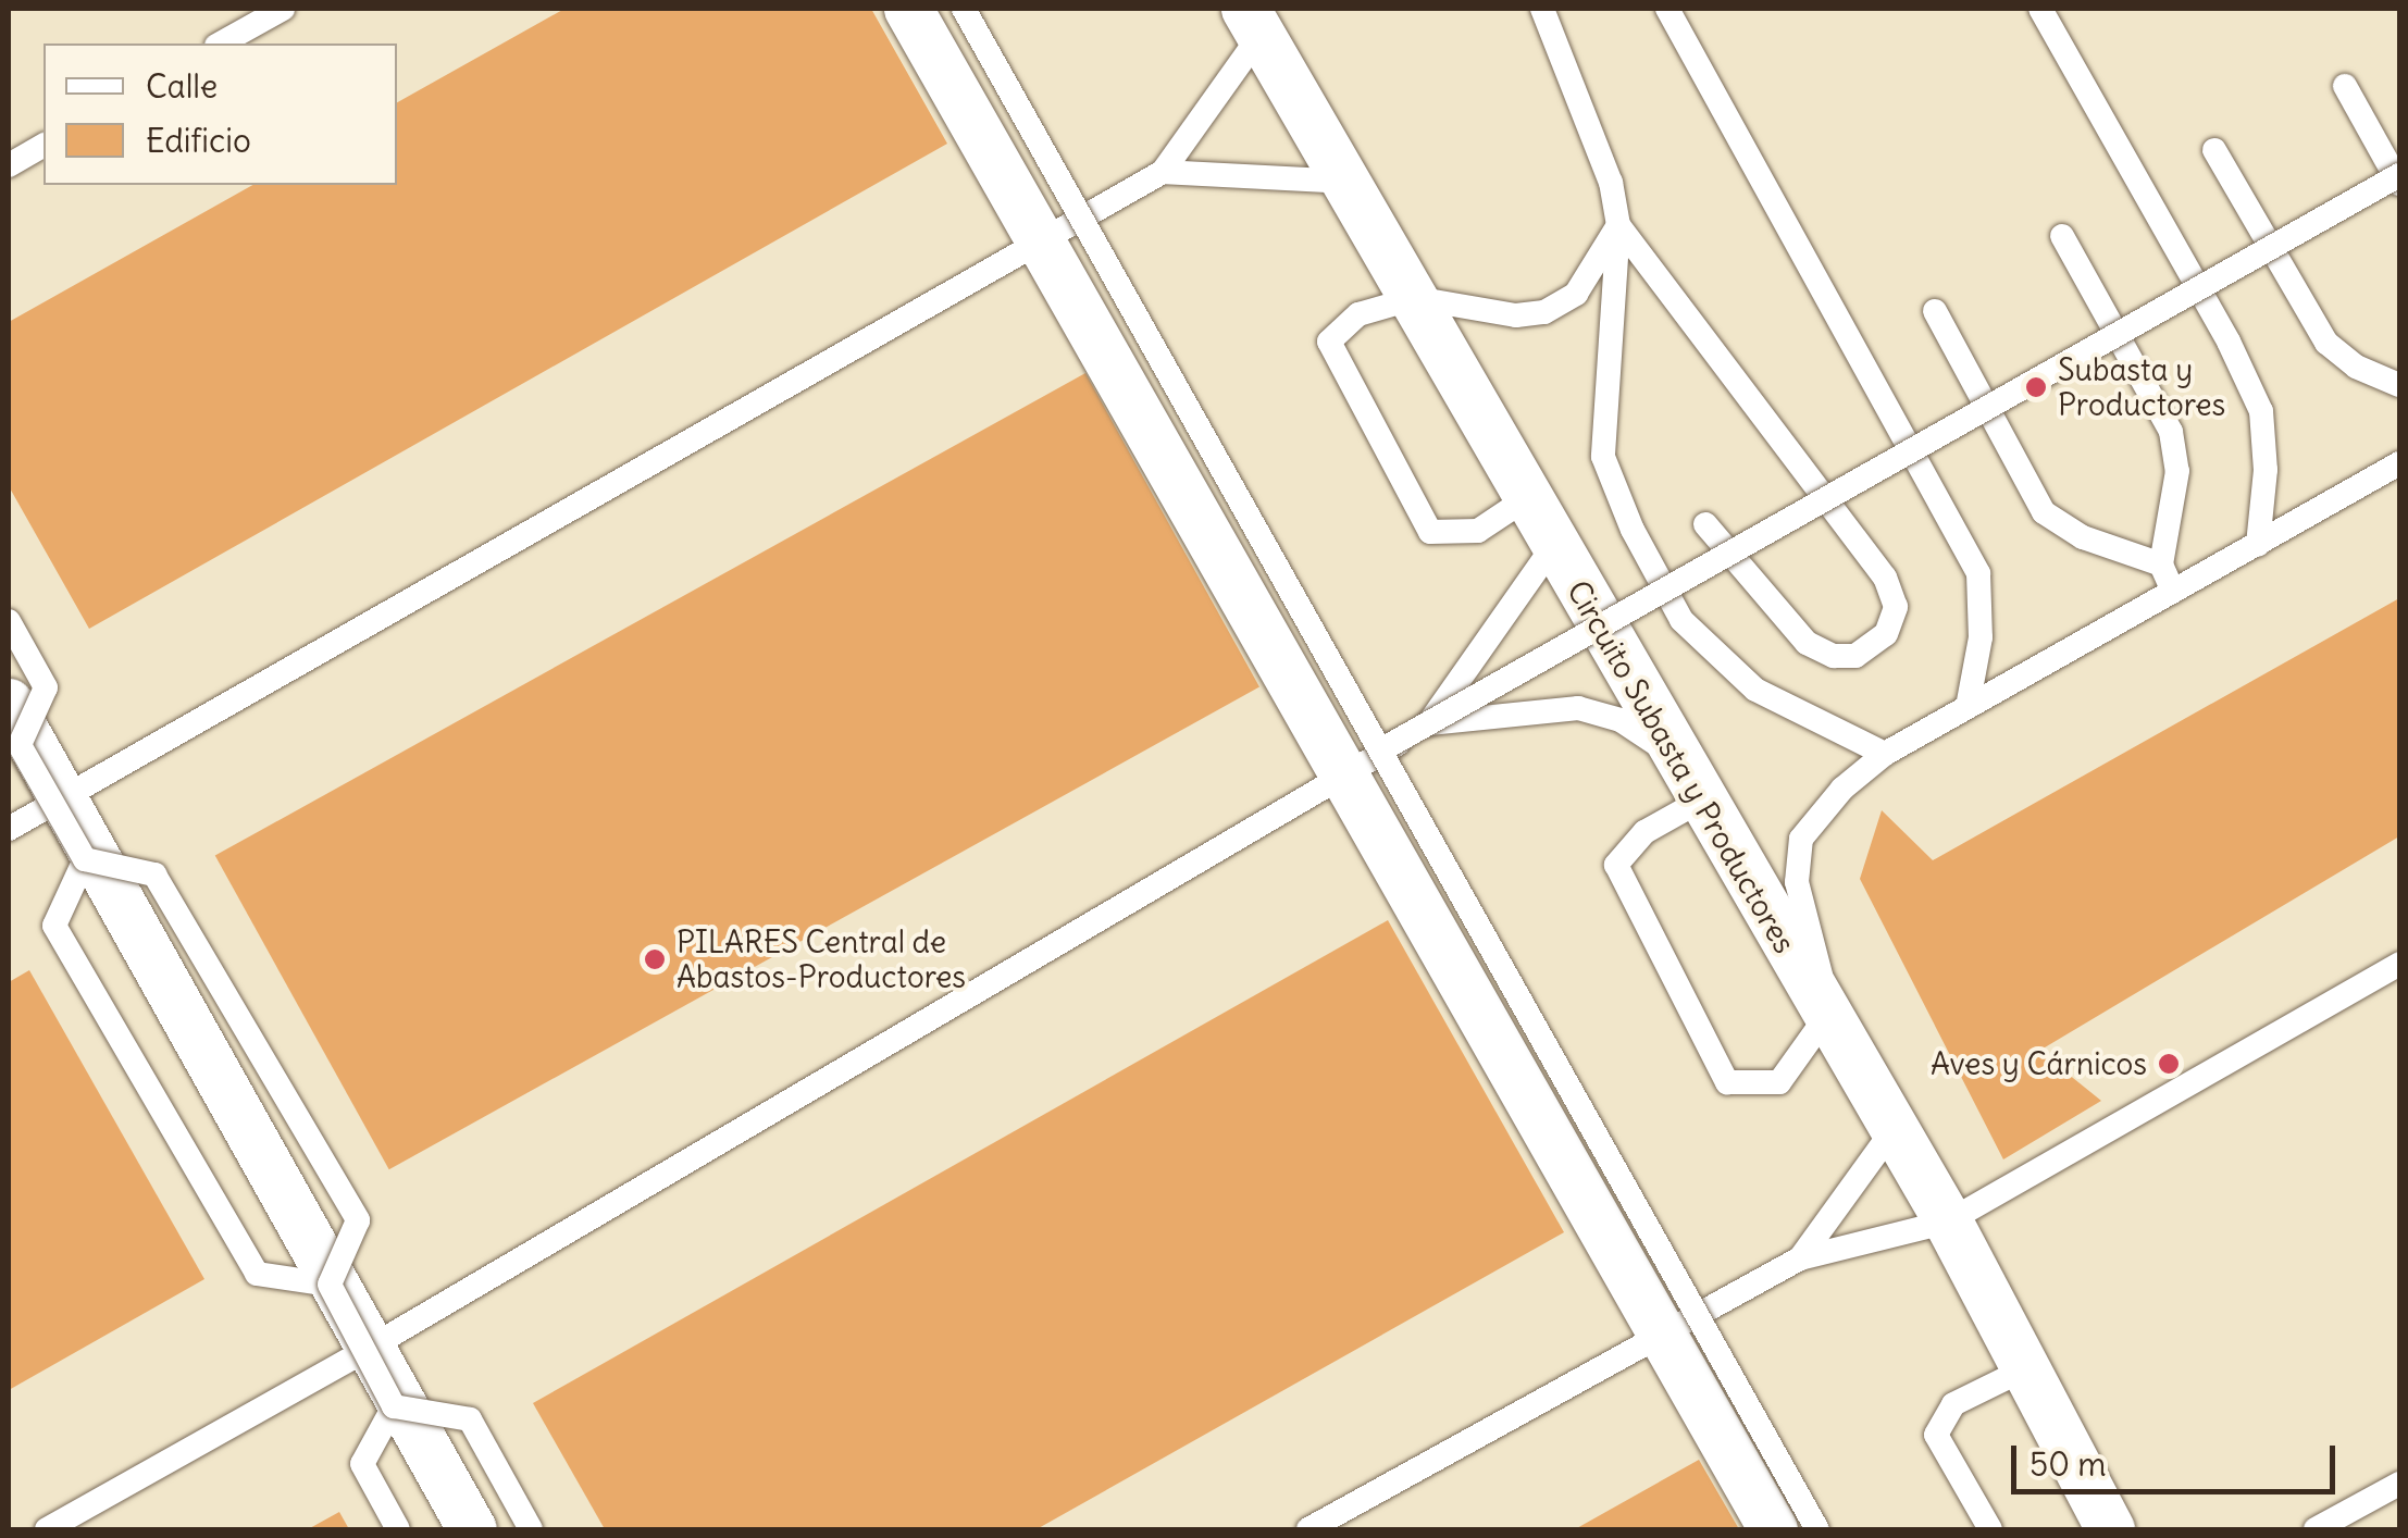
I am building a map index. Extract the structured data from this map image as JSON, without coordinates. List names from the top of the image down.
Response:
{
  "streets": {
    "street": ["Circuito Subasta y Productores"]
  },
  "places": ["Subasta y Productores", "PILARES Central de Abastos-Productores", "Aves y Cárnicos"],
  "legend": ["Calle", "Edificio"],
  "scale_bar": "50 m"
}
